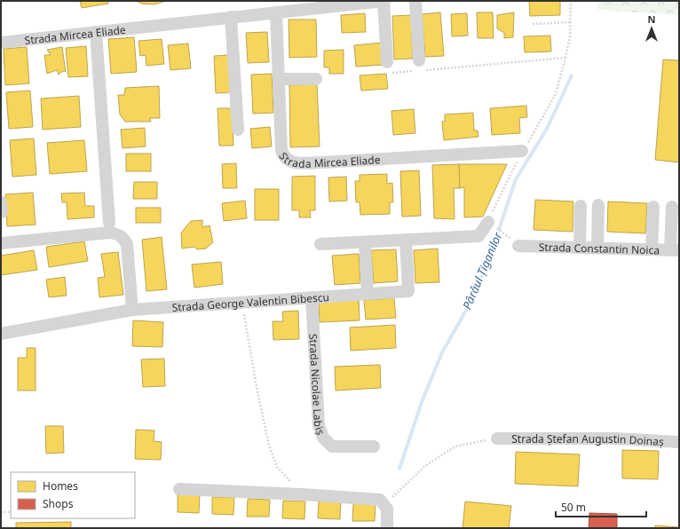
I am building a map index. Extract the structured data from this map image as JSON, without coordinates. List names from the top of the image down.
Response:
{
  "streets": {
    "street": [
      "Strada Mircea Eliade",
      "Strada Constantin Noica",
      "Strada George Valentin Bibescu",
      "Strada Nicolae Labiș",
      "Strada Ștefan Augustin Doinaș"
    ]
  },
  "crossings": [
    ["Strada George Valentin Bibescu", "Strada Nicolae Labiș"]
  ],
  "water": ["Pârâul Țiganilor"],
  "legend": ["Homes", "Shops"],
  "scale_bar": "50 m",
  "north": "top"
}
